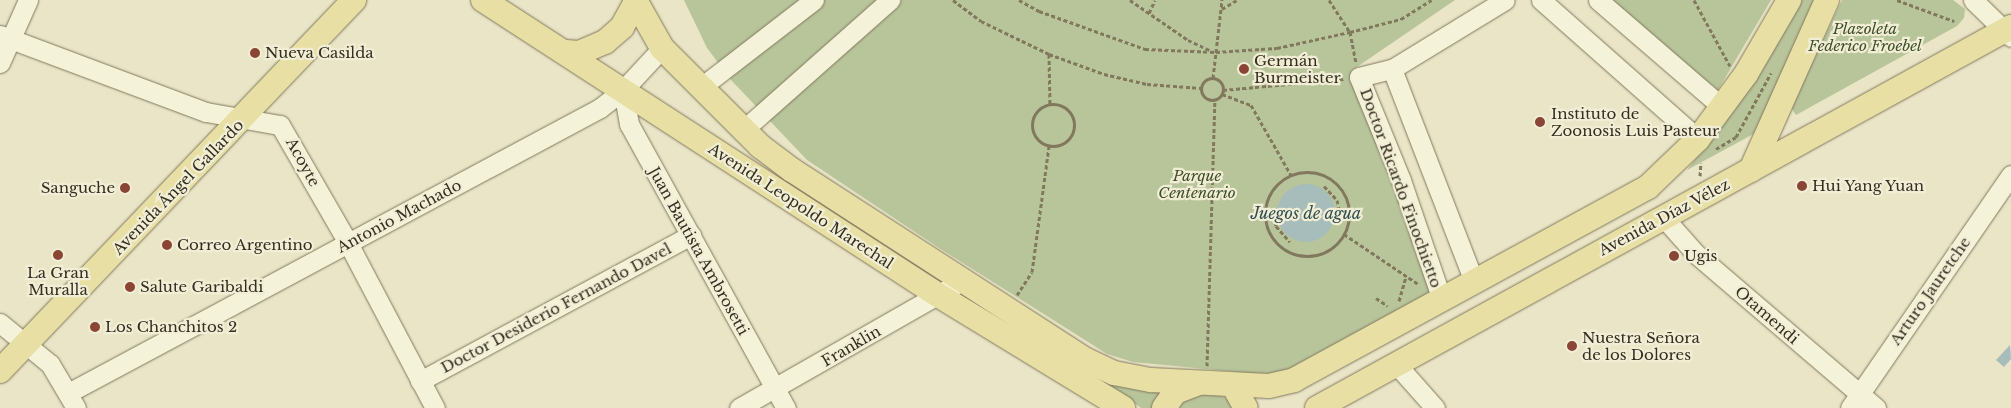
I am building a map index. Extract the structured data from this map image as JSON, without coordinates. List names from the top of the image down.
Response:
{
  "streets": {
    "main road": ["Avenida Ángel Gallardo", "Avenida Leopoldo Marechal", "Avenida Díaz Vélez"],
    "street": [
      "Acoyte",
      "Doctor Ricardo Finochietto",
      "Antonio Machado",
      "Juan Bautista Ambrosetti",
      "Arturo Jauretche",
      "Doctor Desiderio Fernando Davel",
      "Otamendi",
      "Franklin"
    ]
  },
  "crossings": [
    ["Acoyte", "Avenida Ángel Gallardo"],
    ["Acoyte", "Antonio Machado"],
    ["Acoyte", "Doctor Desiderio Fernando Davel"],
    ["Avenida Leopoldo Marechal", "Antonio Machado"],
    ["Avenida Leopoldo Marechal", "Juan Bautista Ambrosetti"],
    ["Avenida Leopoldo Marechal", "Franklin"],
    ["Antonio Machado", "Juan Bautista Ambrosetti"],
    ["Avenida Díaz Vélez", "Otamendi"],
    ["Juan Bautista Ambrosetti", "Doctor Desiderio Fernando Davel"],
    ["Juan Bautista Ambrosetti", "Franklin"],
    ["Arturo Jauretche", "Otamendi"]
  ],
  "water": ["Juegos de agua"],
  "parks": ["Plazoleta Federico Froebel", "Parque Centenario"],
  "places": [
    "Nueva Casilda",
    "Germán Burmeister",
    "Instituto de Zoonosis Luis Pasteur",
    "Hui Yang Yuan",
    "Sanguche",
    "Correo Argentino",
    "La Gran Muralla",
    "Ugis",
    "Salute Garibaldi",
    "Los Chanchitos 2",
    "Nuestra Señora de los Dolores"
  ]
}
